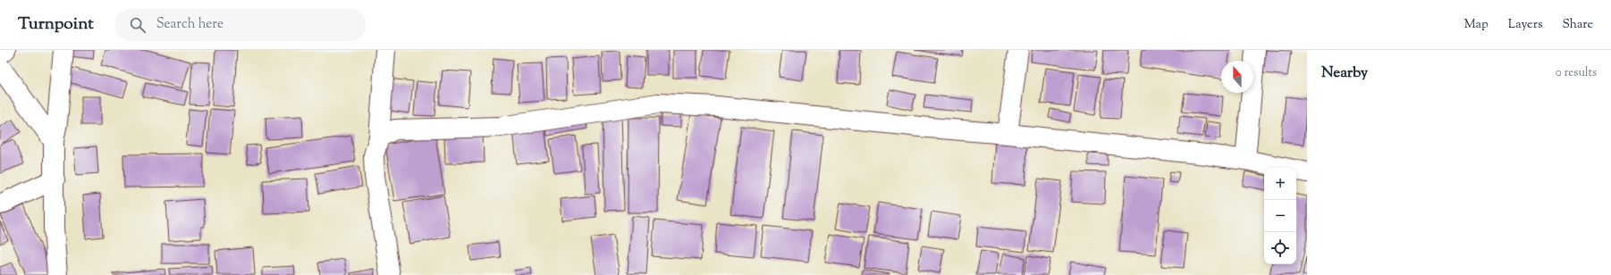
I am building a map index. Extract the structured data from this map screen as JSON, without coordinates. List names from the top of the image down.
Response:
{
  "north": "top",
  "page": {
    "header": "Turnpoint",
    "search": "Search here",
    "nav": ["Map", "Layers", "Share"],
    "heading": ["Nearby", "0 results"],
    "map_buttons": ["+", "−"]
  }
}
